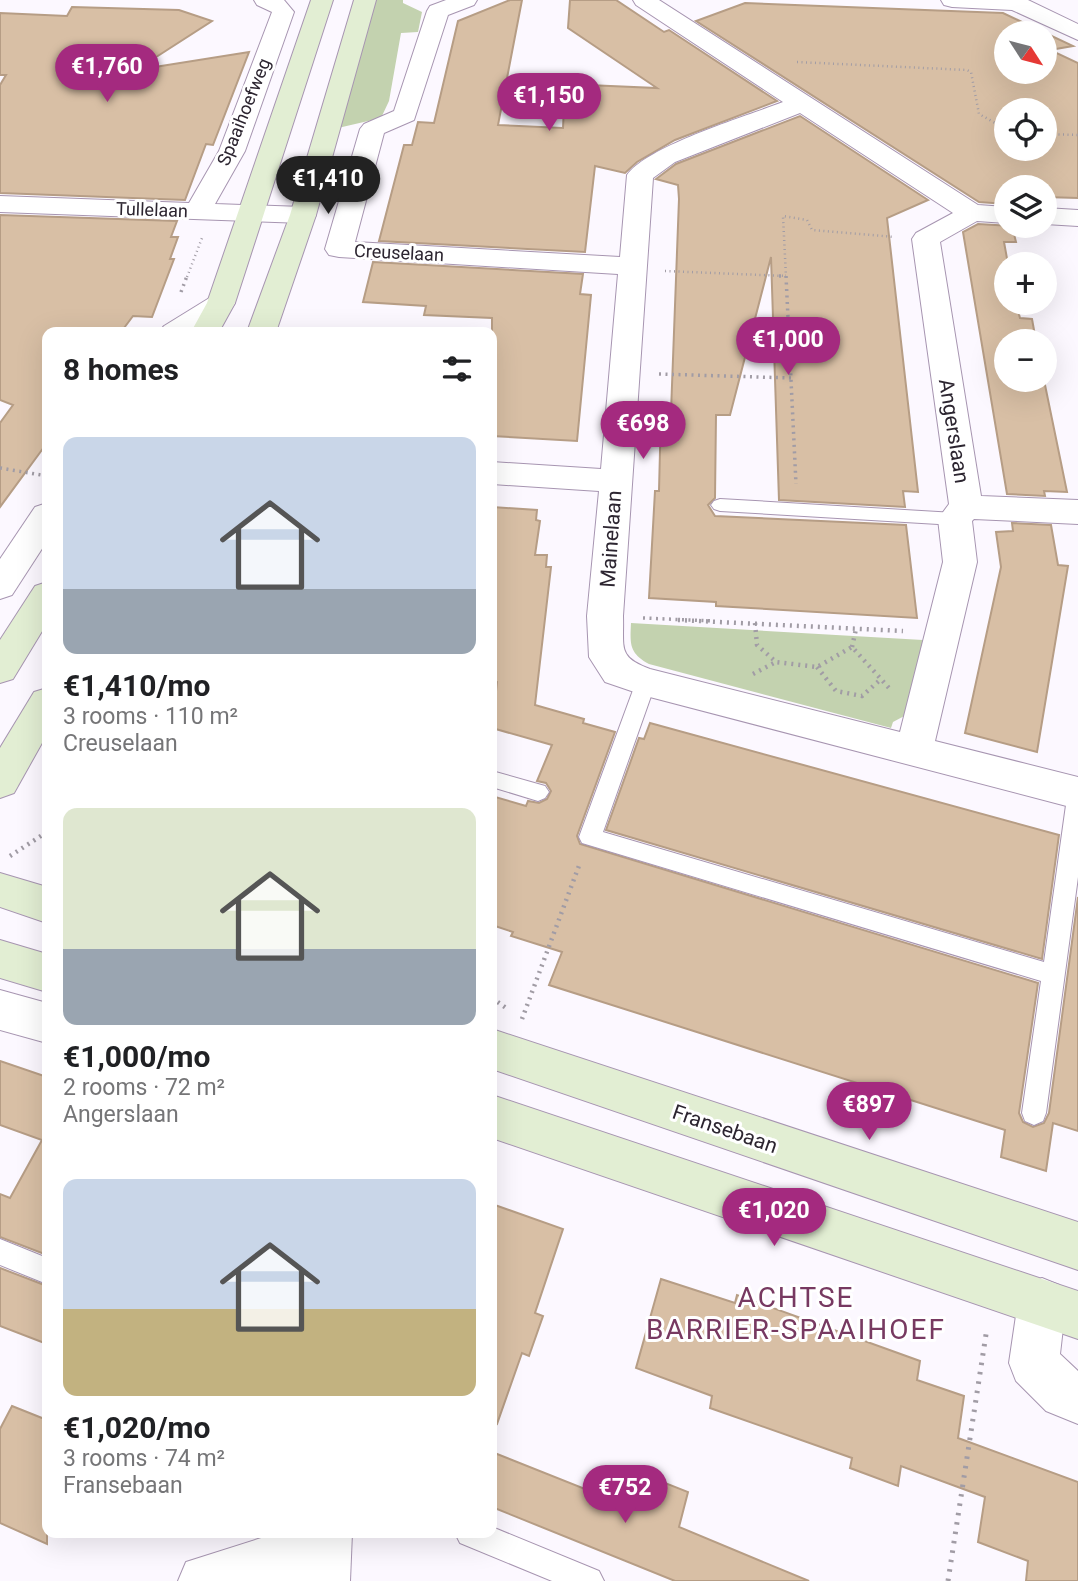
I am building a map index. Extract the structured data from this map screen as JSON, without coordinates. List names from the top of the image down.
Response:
{
  "streets": {
    "street": [
      "Spaaihoefweg",
      "Tullelaan",
      "Creuselaan",
      "Angerslaan",
      "Mainelaan",
      "Fransebaan"
    ]
  },
  "crossings": [
    ["Spaaihoefweg", "Tullelaan"],
    ["Creuselaan", "Mainelaan"],
    ["Angerslaan", "Mainelaan"]
  ],
  "districts": ["ACHTSE BARRIER-SPAAIHOEF"],
  "north": "bottom right",
  "page": {
    "map_buttons": ["+", "−"],
    "price": [
      "€1,760",
      "€1,150",
      "€1,410",
      "€1,000",
      "€698",
      "€897",
      "€1,020",
      "€752"
    ],
    "heading": "8 homes",
    "list": [
      {
        "name": "€1,410/mo",
        "note": "3 rooms · 110 m² · Creuselaan"
      },
      {
        "name": "€1,000/mo",
        "note": "2 rooms · 72 m² · Angerslaan"
      },
      {
        "name": "€1,020/mo",
        "note": "3 rooms · 74 m² · Fransebaan"
      }
    ]
  }
}
